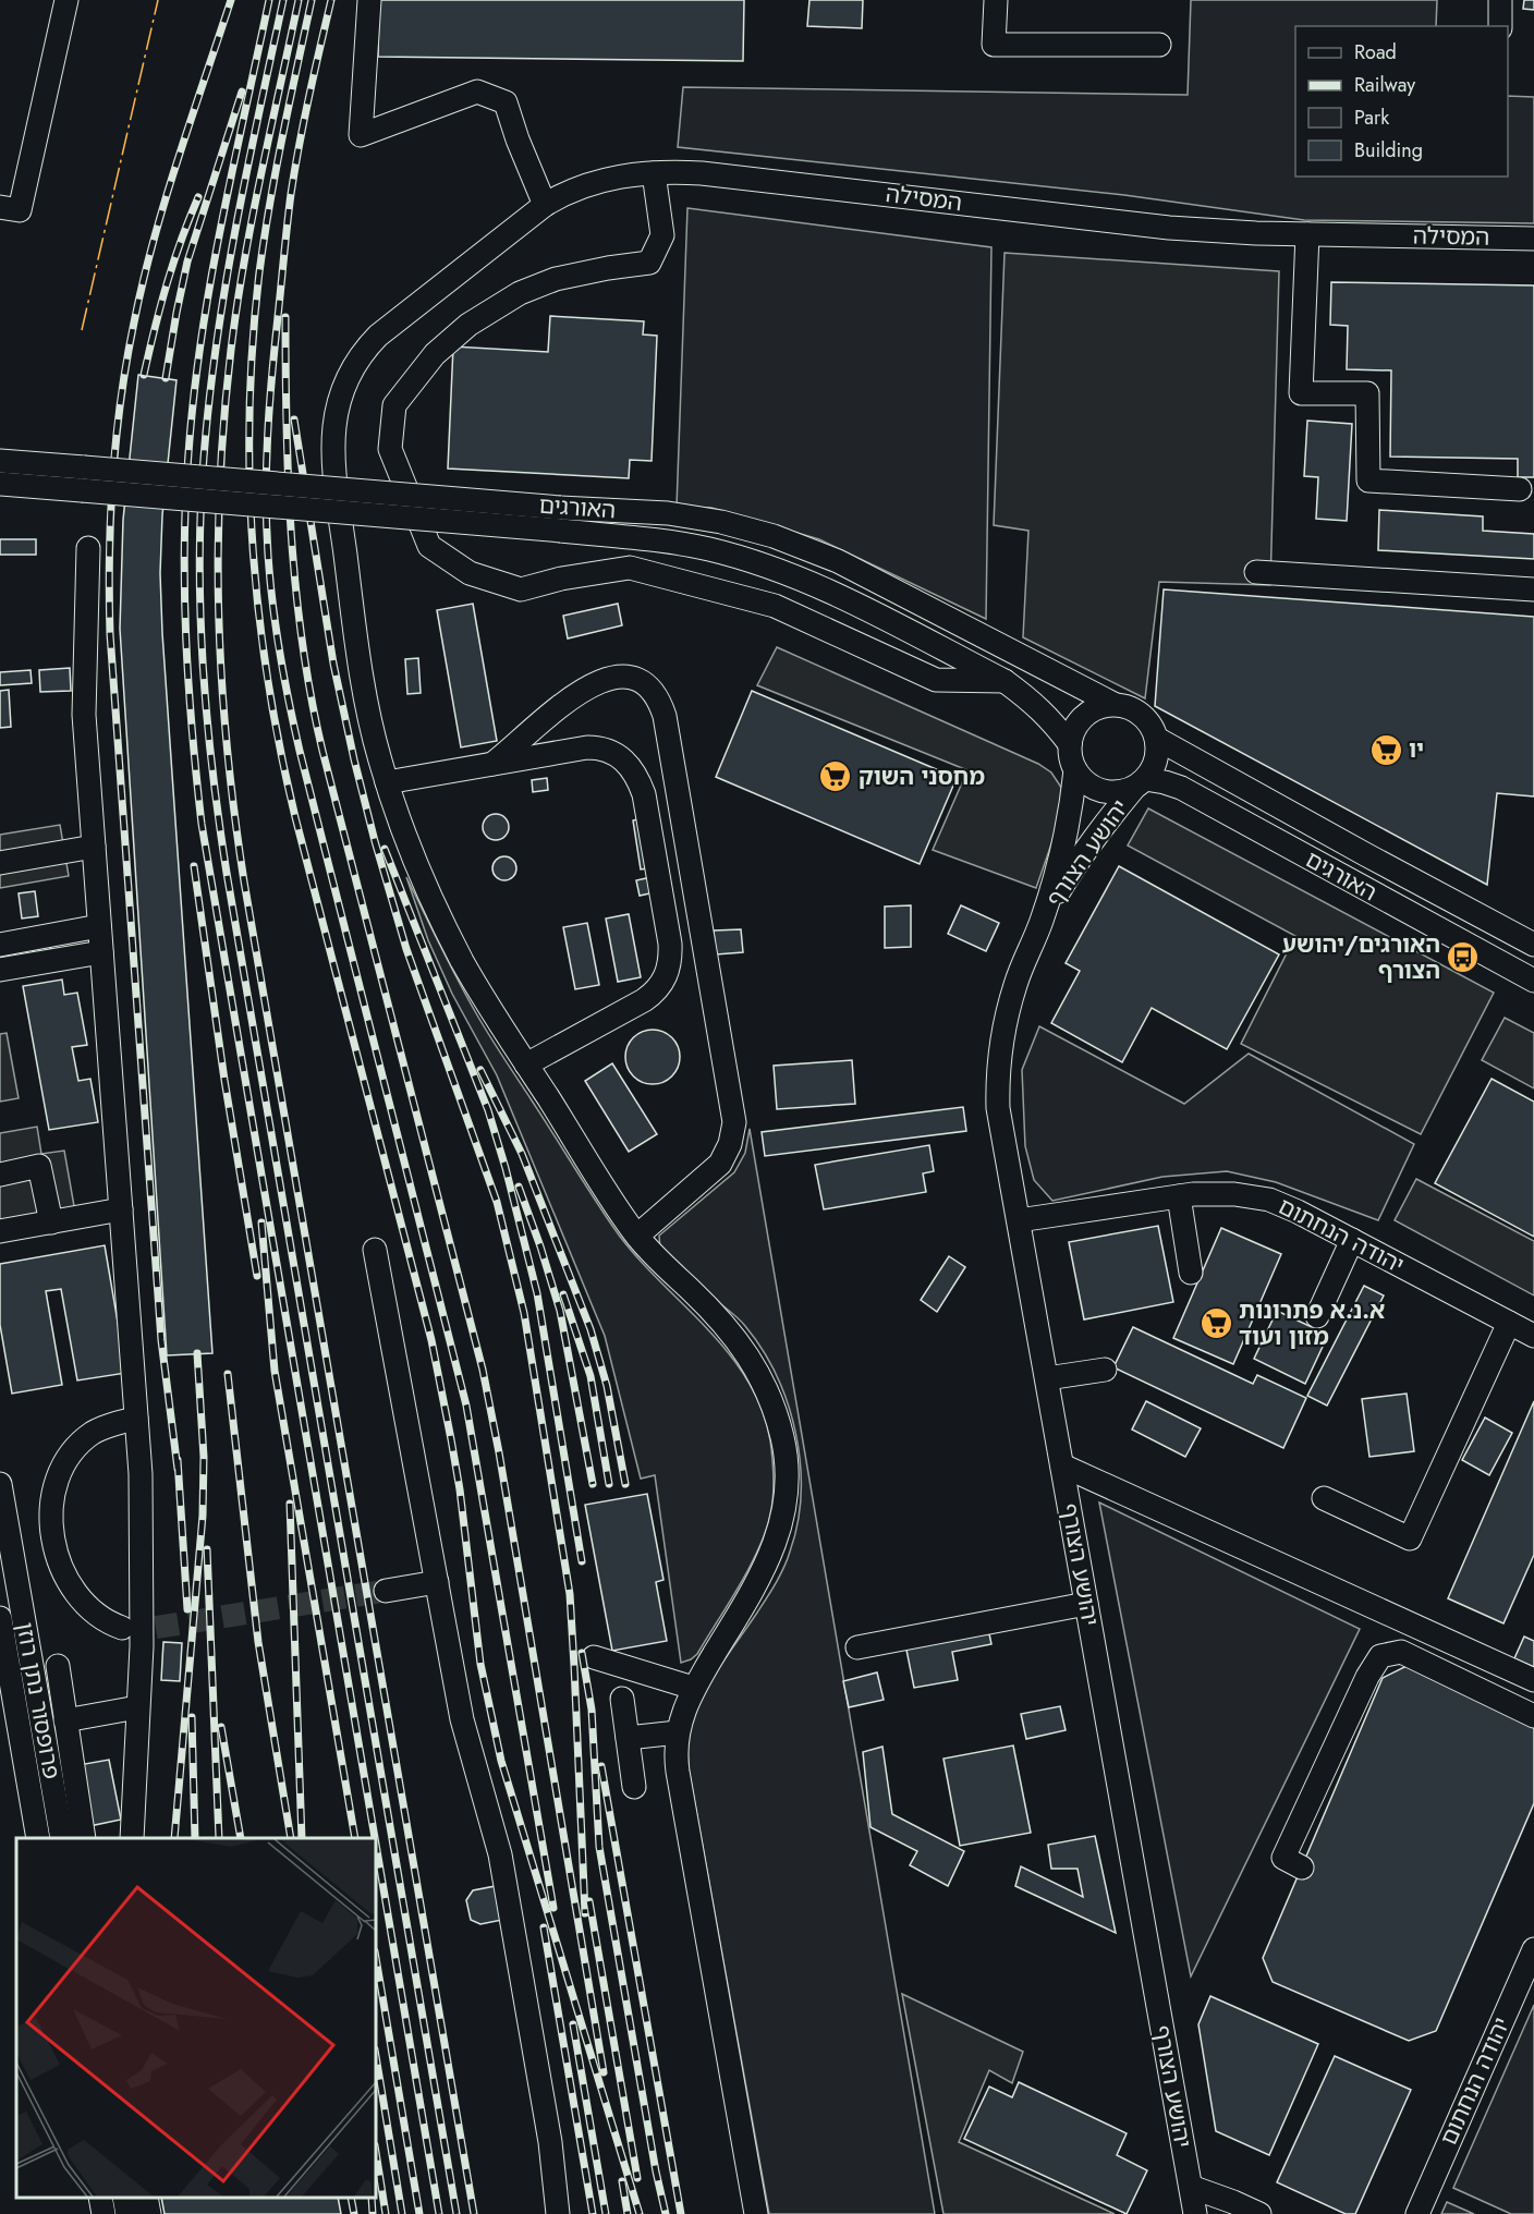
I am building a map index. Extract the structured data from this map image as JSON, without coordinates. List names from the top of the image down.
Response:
{
  "streets": {
    "street": [
      "המסילה",
      "האורגים",
      "יהושע הצורף",
      "יהודה הנחתום",
      "פרופסור נתן רוזן"
    ]
  },
  "crossings": [
    ["האורגים", "יהושע הצורף"],
    ["יהושע הצורף", "יהודה הנחתום"]
  ],
  "places": {
    "supermarket": ["יו", "מחסני השוק", "א.נ.א פתרונות מזון ועוד"],
    "bus stop": ["האורגים/יהושע הצורף"]
  },
  "legend": [
    "Road",
    "Railway",
    "Park",
    "Building"
  ]
}
